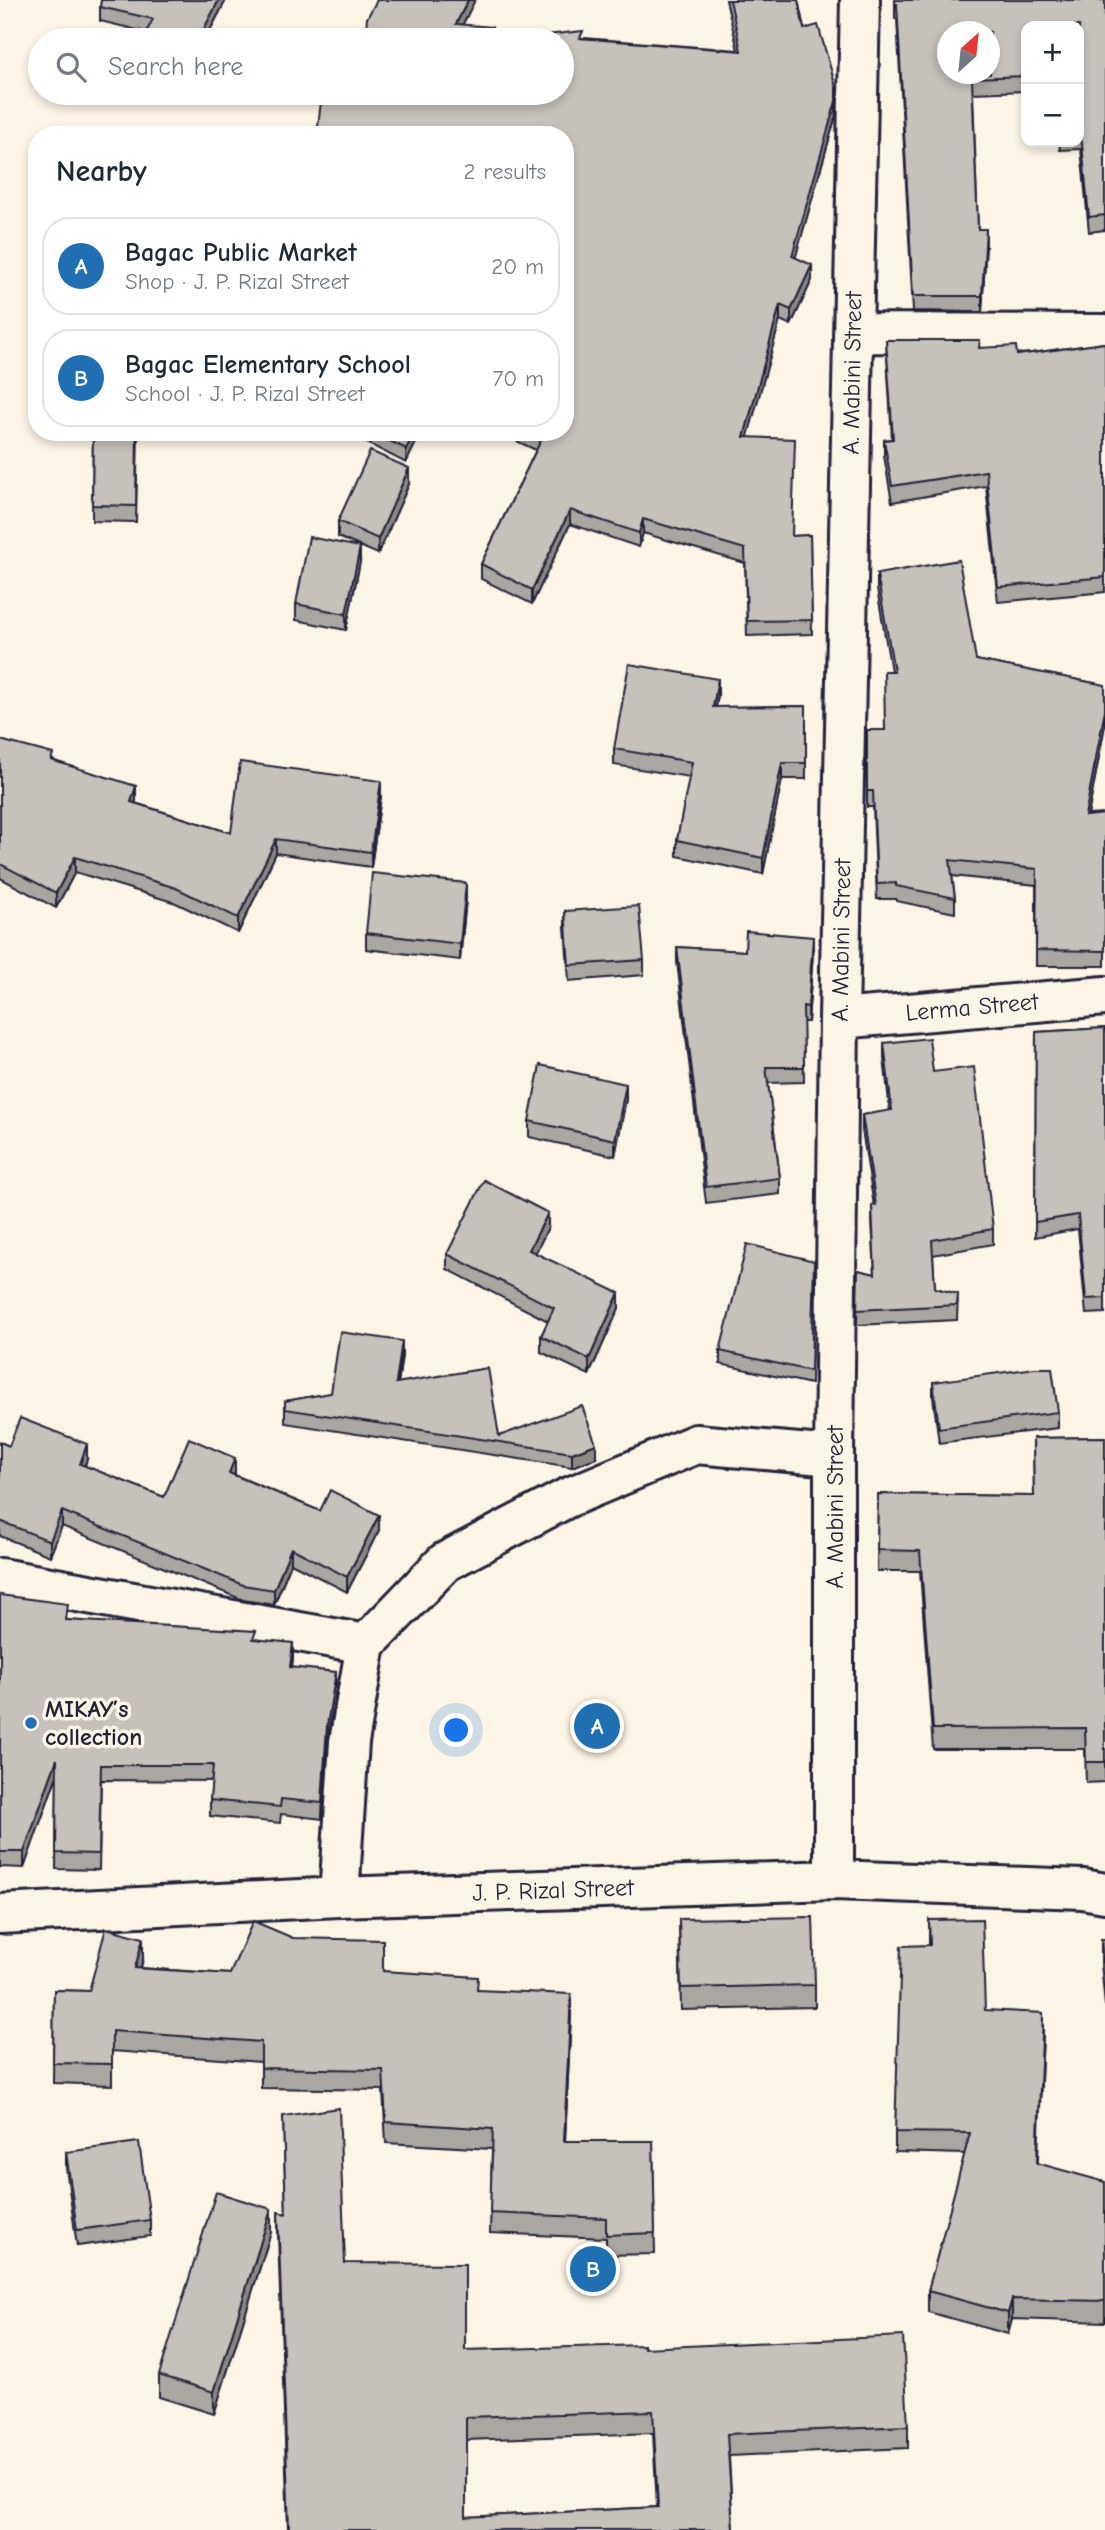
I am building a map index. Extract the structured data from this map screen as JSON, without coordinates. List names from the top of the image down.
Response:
{
  "streets": {
    "street": ["A. Mabini Street", "Lerma Street", "J. P. Rizal Street"]
  },
  "crossings": [
    ["A. Mabini Street", "Lerma Street"],
    ["A. Mabini Street", "J. P. Rizal Street"]
  ],
  "places": ["MIKAY’s collection"],
  "north": "top right",
  "page": {
    "map_buttons": ["+", "−"],
    "search": "Search here",
    "heading": ["Nearby", "2 results"],
    "list": [
      {
        "mark": "A",
        "name": "Bagac Public Market",
        "note": "Shop · J. P. Rizal Street",
        "value": "20 m"
      },
      {
        "mark": "B",
        "name": "Bagac Elementary School",
        "note": "School · J. P. Rizal Street",
        "value": "70 m"
      }
    ],
    "pins": ["A", "B"]
  }
}
